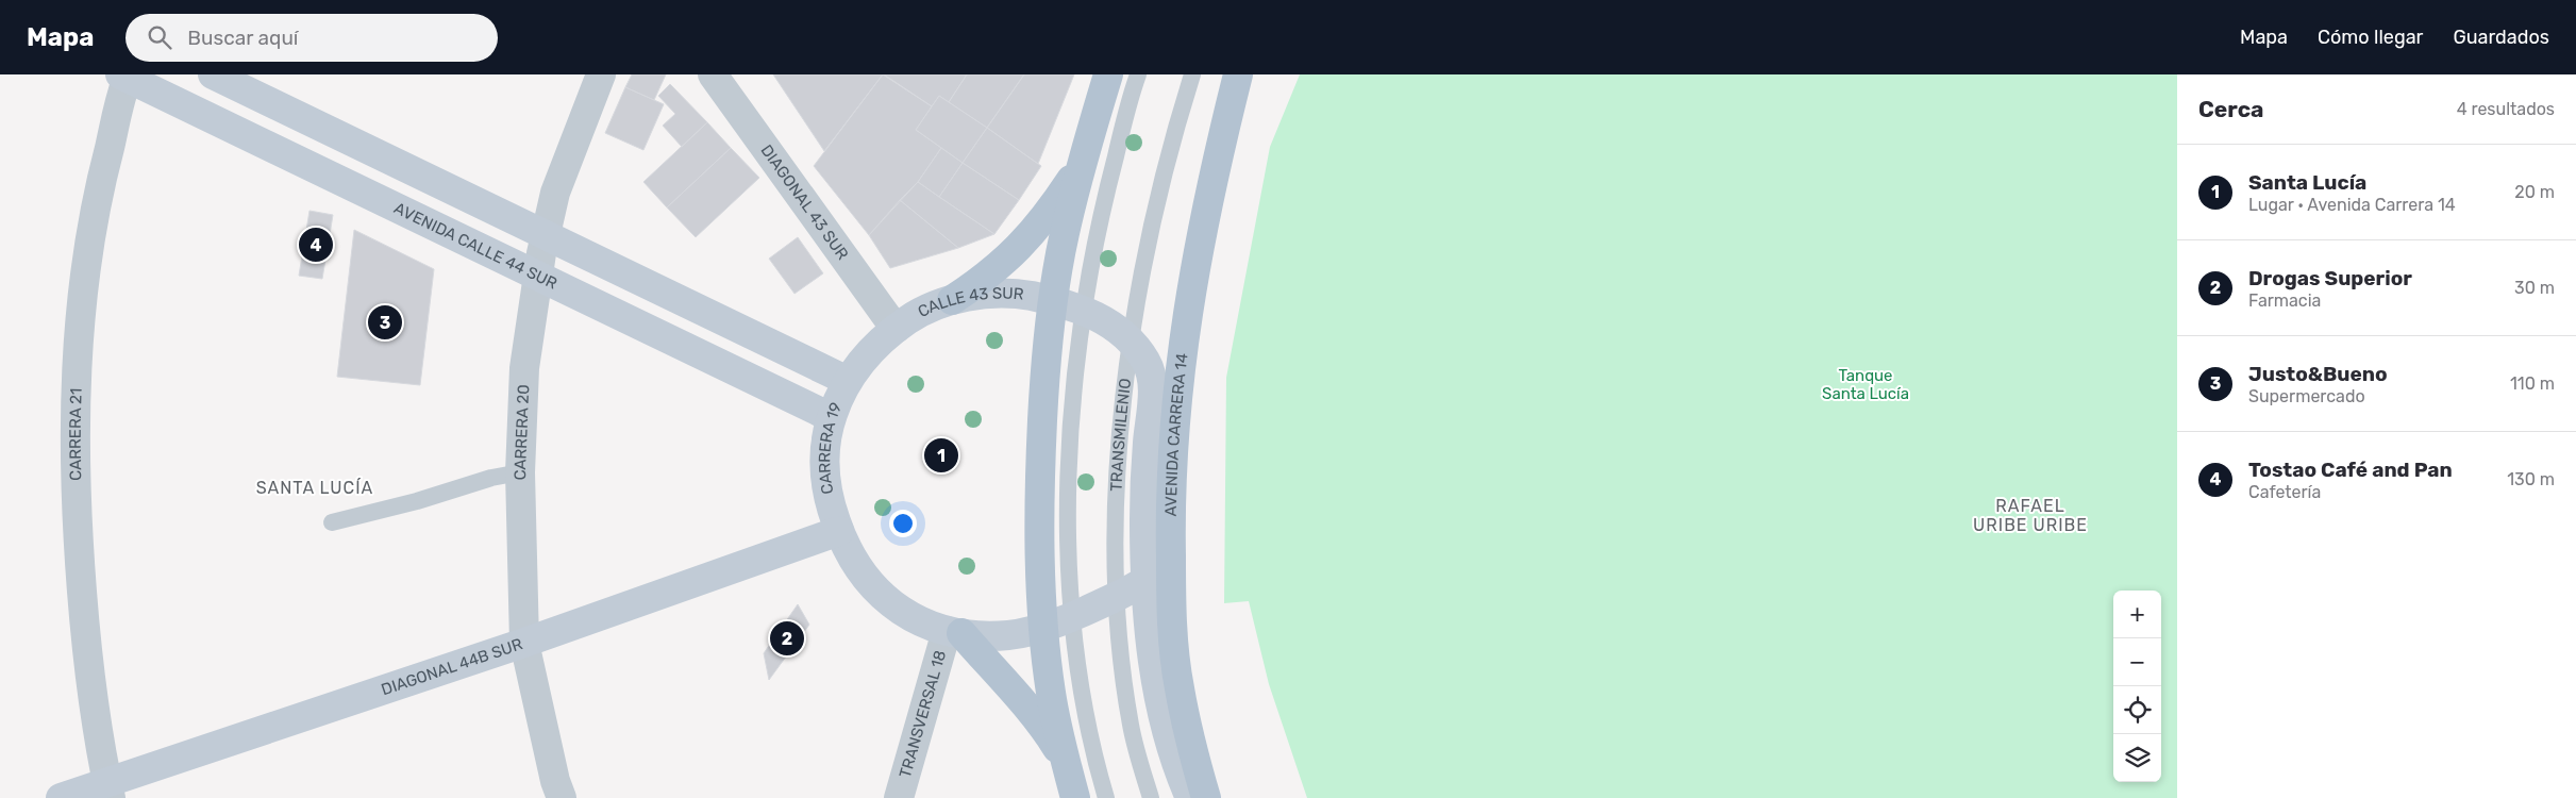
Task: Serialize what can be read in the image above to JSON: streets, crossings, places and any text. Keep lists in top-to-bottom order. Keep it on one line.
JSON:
{"streets":{"main road":["AVENIDA CALLE 44 SUR","CALLE 43 SUR","AVENIDA CARRERA 14","CARRERA 19","DIAGONAL 44B SUR"],"street":["DIAGONAL 43 SUR","CARRERA 20","CARRERA 21","TRANSVERSAL 18"],"lane":["TRANSMILENIO"]},"crossings":[["DIAGONAL 43 SUR","CALLE 43 SUR"],["DIAGONAL 43 SUR","CARRERA 19"],["AVENIDA CALLE 44 SUR","CARRERA 20"],["AVENIDA CALLE 44 SUR","CARRERA 21"],["AVENIDA CALLE 44 SUR","CARRERA 19"],["CALLE 43 SUR","AVENIDA CARRERA 14"],["CALLE 43 SUR","CARRERA 19"],["CARRERA 20","DIAGONAL 44B SUR"],["TRANSMILENIO","AVENIDA CARRERA 14"],["TRANSMILENIO","CARRERA 19"],["CARRERA 21","DIAGONAL 44B SUR"],["AVENIDA CARRERA 14","CARRERA 19"],["CARRERA 19","DIAGONAL 44B SUR"],["CARRERA 19","TRANSVERSAL 18"]],"districts":["SANTA LUCÍA","RAFAEL URIBE URIBE"],"parks":["Tanque Santa Lucía"],"page":{"header":"Mapa","search":"Buscar aquí","nav":["Mapa","Cómo llegar","Guardados"],"heading":["Cerca","4 resultados"],"list":[{"mark":"1","name":"Santa Lucía","note":"Lugar · Avenida Carrera 14","value":"20 m"},{"mark":"2","name":"Drogas Superior","note":"Farmacia","value":"30 m"},{"mark":"3","name":"Justo&Bueno","note":"Supermercado","value":"110 m"},{"mark":"4","name":"Tostao Café and Pan","note":"Cafetería","value":"130 m"}],"pins":["4","3","1","2"],"map_buttons":["+","−"]}}
